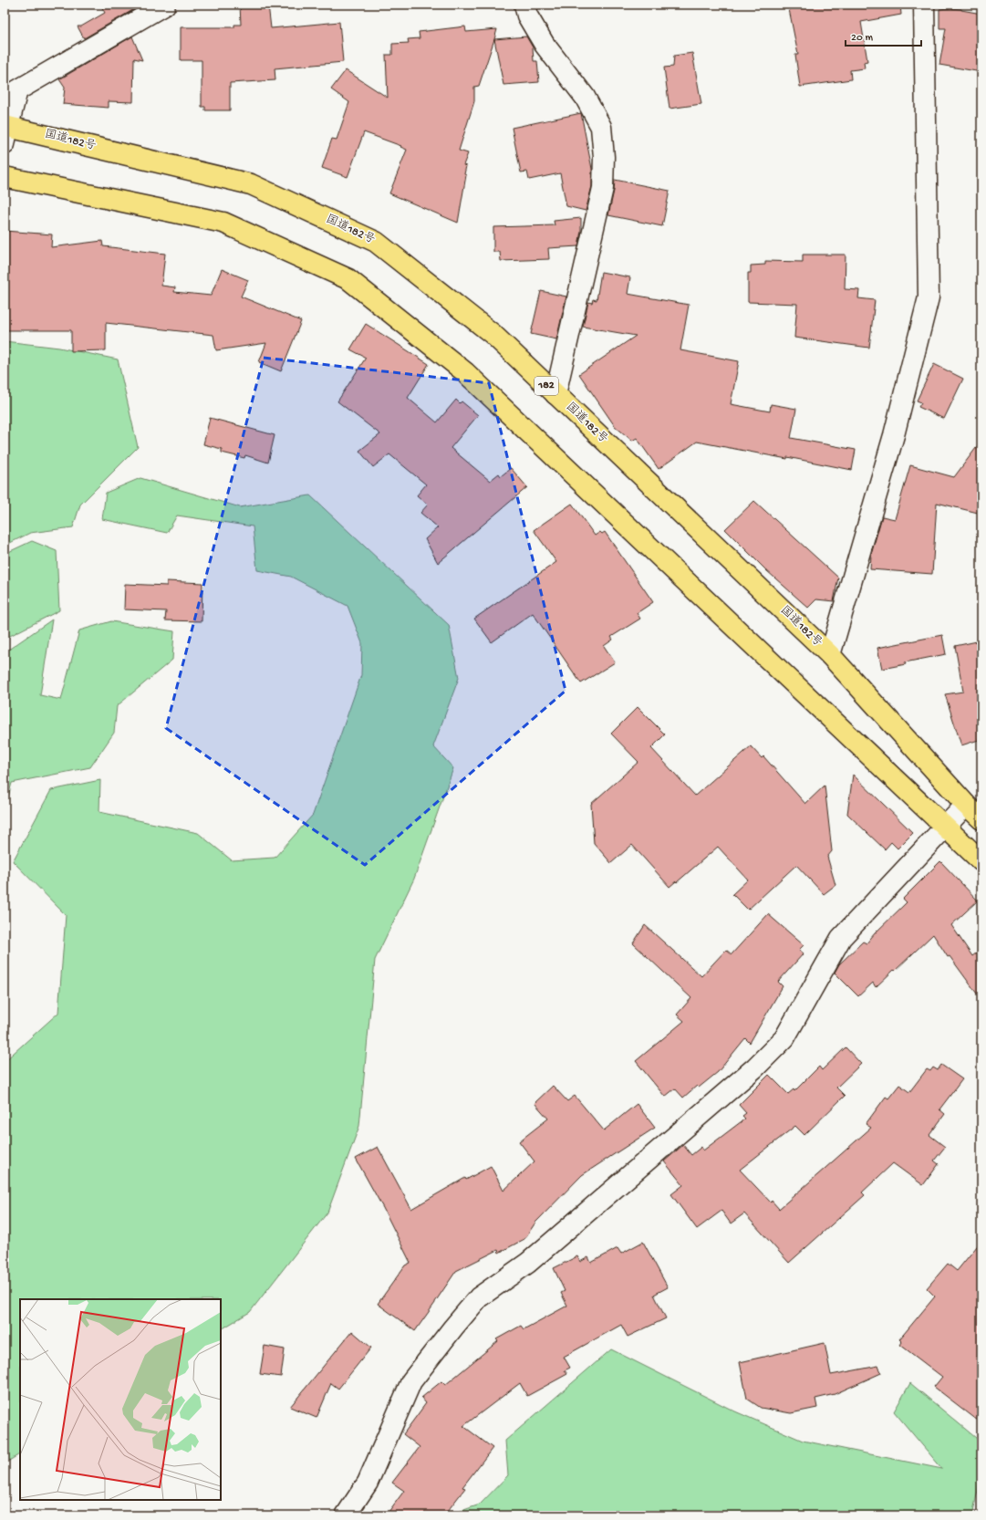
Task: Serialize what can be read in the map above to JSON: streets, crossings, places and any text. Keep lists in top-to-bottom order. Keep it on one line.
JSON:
{"streets":{"highway":["国道182号","182"]},"scale_bar":"20 m"}
